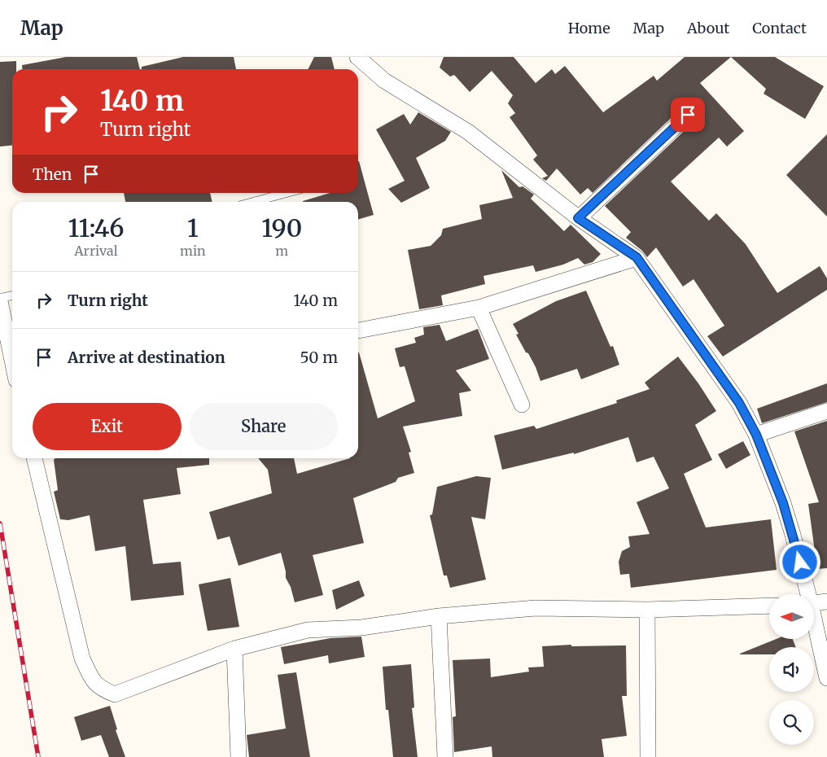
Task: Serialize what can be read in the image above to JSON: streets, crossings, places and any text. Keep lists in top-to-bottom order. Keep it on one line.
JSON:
{"north":"left","page":{"header":"Map","nav":["Home","Map","About","Contact"],"turn":["140 m","Turn right"],"then":"Then","eta":["11:46","Arrival","1","min","190","m"],"list":[{"name":"Turn right","value":"140 m"},{"name":"Arrive at destination","value":"50 m"}],"buttons":["Exit","Share"]}}
